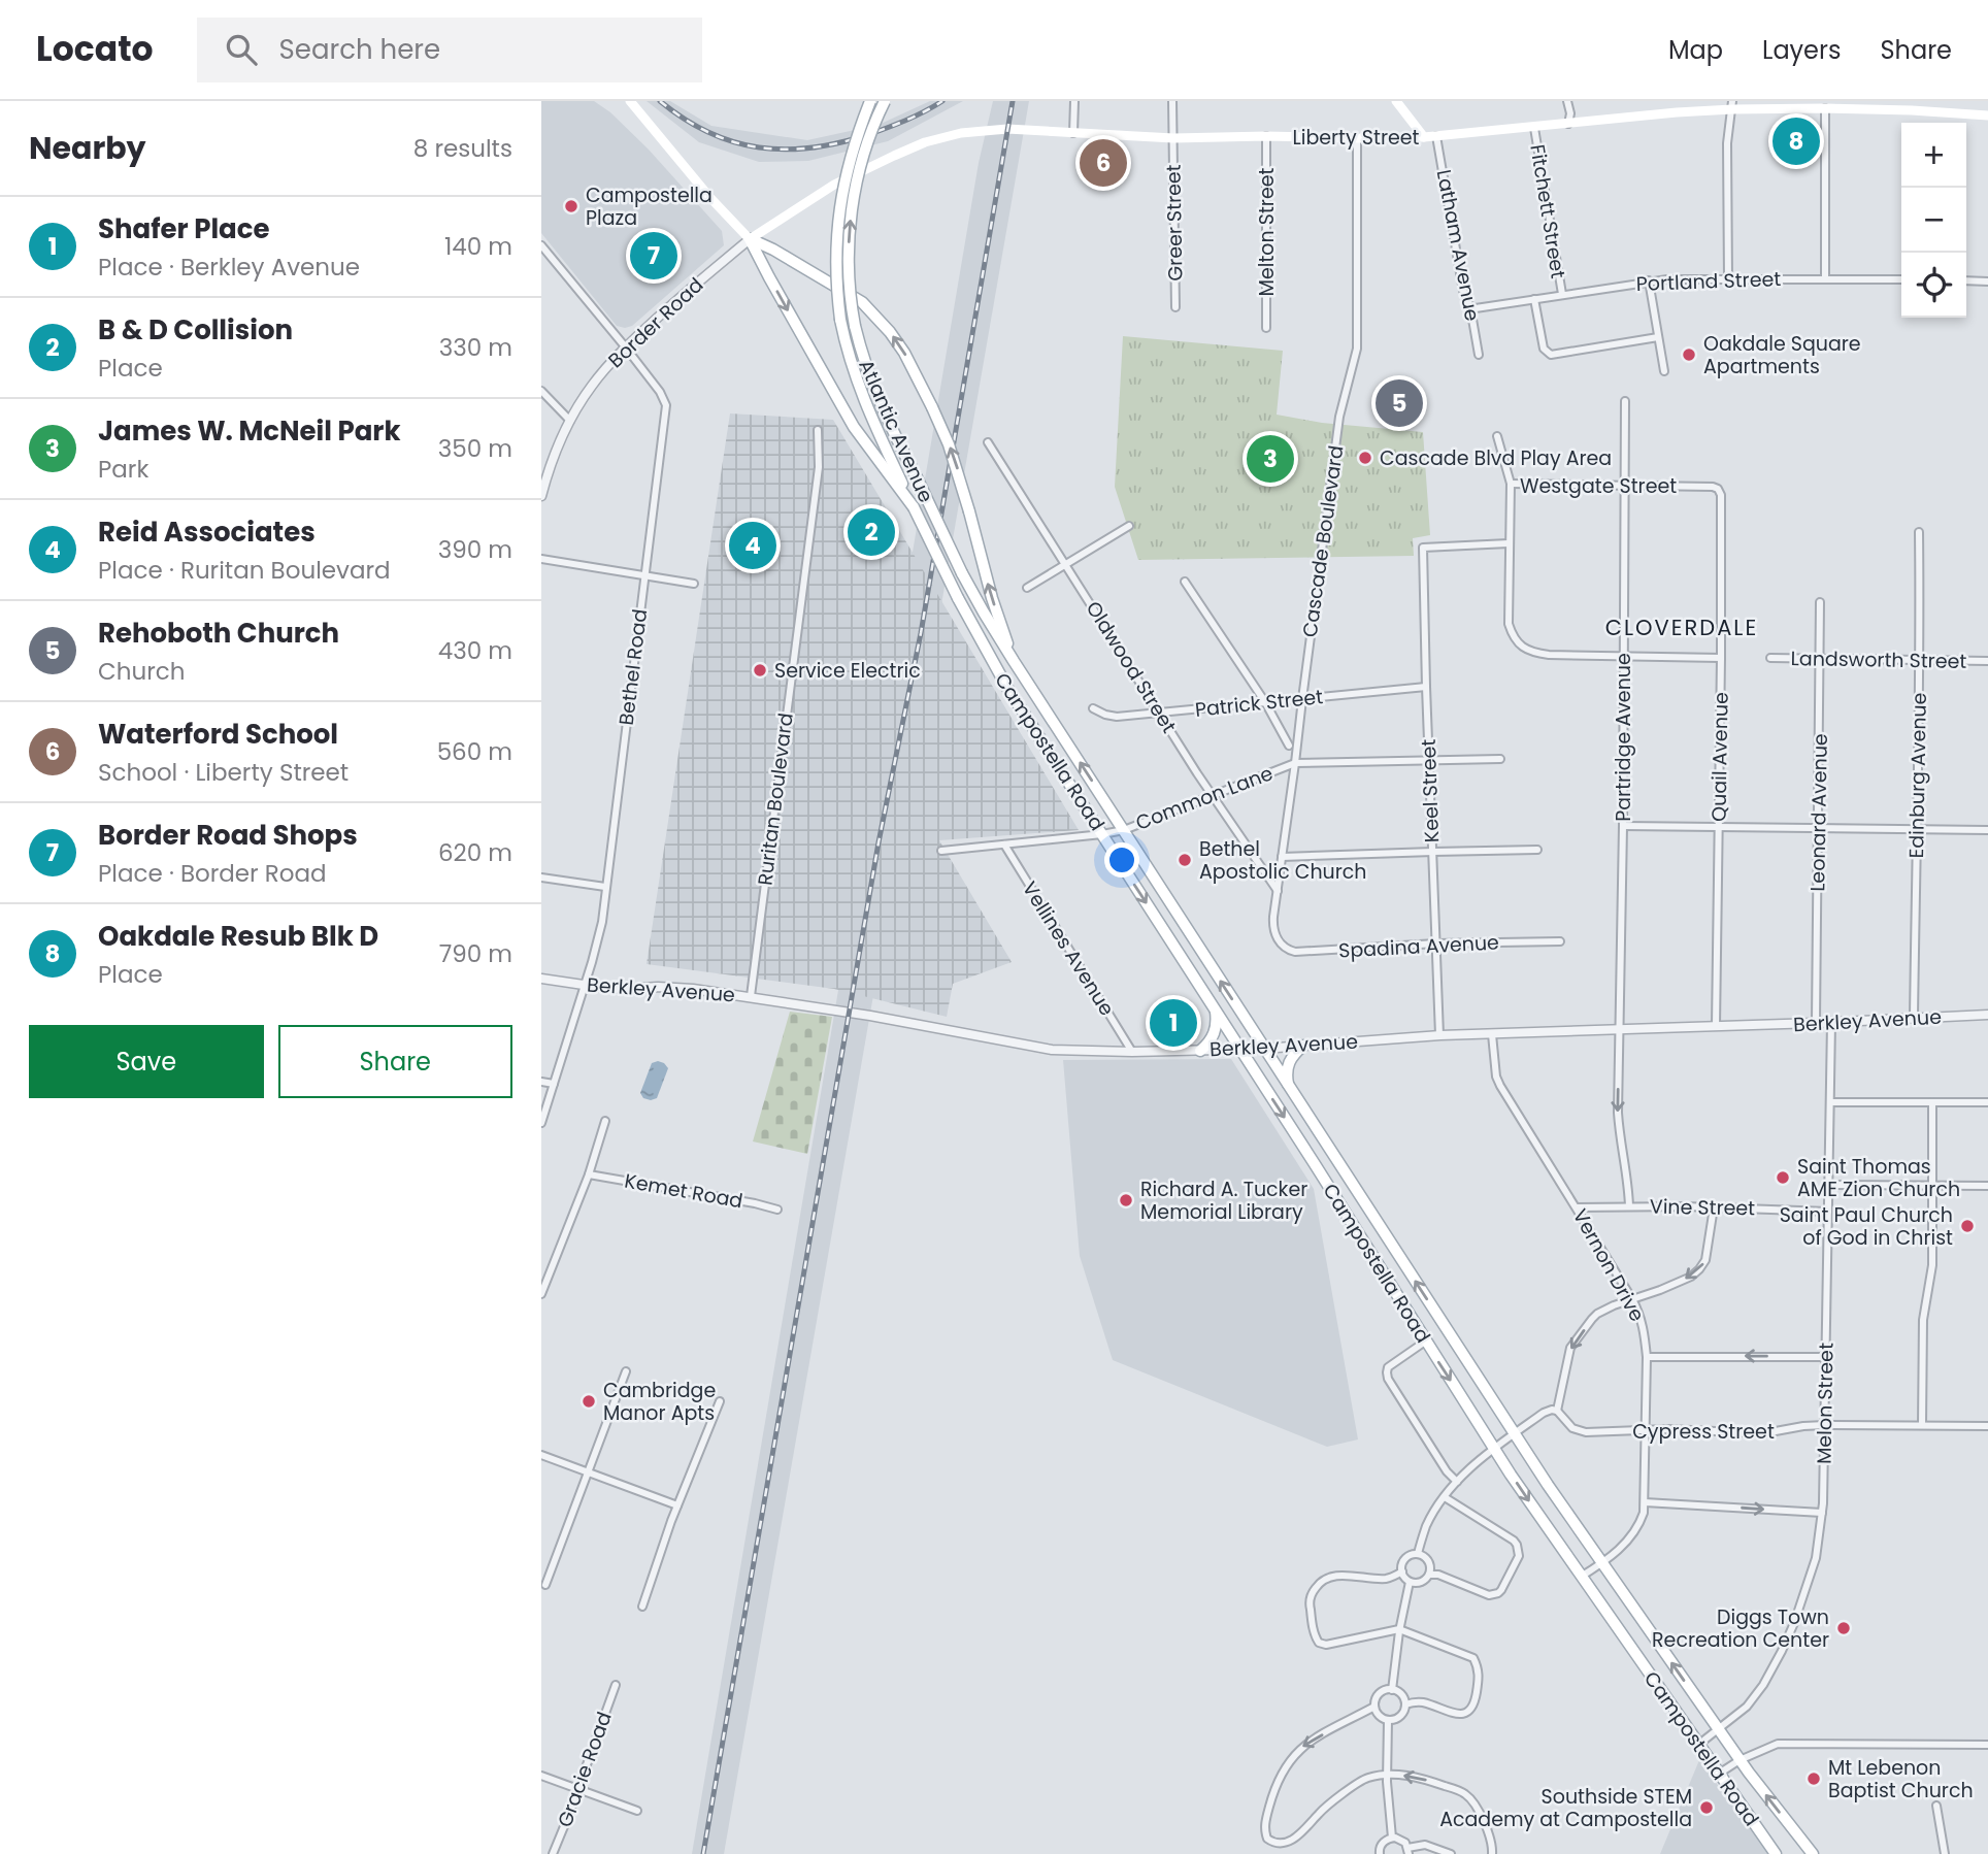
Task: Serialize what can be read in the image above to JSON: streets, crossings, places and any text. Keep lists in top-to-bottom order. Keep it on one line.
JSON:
{"streets":{"main road":["Liberty Street","Atlantic Avenue","Campostella Road"],"street":["Fitchett Street","Greer Street","Melton Street","Latham Avenue","Portland Street","Border Road","Westgate Street","Cascade Boulevard","Landsworth Street","Bethel Road","Oldwood Street","Patrick Street","Partridge Avenue","Quail Avenue","Edinburg Avenue","Keel Street","Common Lane","Ruritan Boulevard","Leonard Avenue","Spadina Avenue","Vellines Avenue","Berkley Avenue","Kemet Road","Vine Street","Vernon Drive","Melon Street","Cypress Street","Gracie Road"]},"crossings":[["Liberty Street","Fitchett Street"],["Liberty Street","Greer Street"],["Liberty Street","Melton Street"],["Liberty Street","Latham Avenue"],["Liberty Street","Border Road"],["Liberty Street","Cascade Boulevard"],["Fitchett Street","Portland Street"],["Latham Avenue","Portland Street"],["Border Road","Bethel Road"],["Atlantic Avenue","Campostella Road"],["Westgate Street","Partridge Avenue"],["Westgate Street","Quail Avenue"],["Westgate Street","Keel Street"],["Cascade Boulevard","Oldwood Street"],["Cascade Boulevard","Patrick Street"],["Cascade Boulevard","Common Lane"],["Cascade Boulevard","Spadina Avenue"],["Landsworth Street","Edinburg Avenue"],["Landsworth Street","Leonard Avenue"],["Bethel Road","Berkley Avenue"],["Oldwood Street","Patrick Street"],["Oldwood Street","Common Lane"],["Patrick Street","Keel Street"],["Partridge Avenue","Berkley Avenue"],["Partridge Avenue","Vine Street"],["Campostella Road","Common Lane"],["Campostella Road","Berkley Avenue"],["Campostella Road","Vernon Drive"],["Campostella Road","Melon Street"],["Quail Avenue","Berkley Avenue"],["Edinburg Avenue","Berkley Avenue"],["Keel Street","Common Lane"],["Keel Street","Spadina Avenue"],["Keel Street","Berkley Avenue"],["Common Lane","Vellines Avenue"],["Ruritan Boulevard","Berkley Avenue"],["Leonard Avenue","Berkley Avenue"],["Vellines Avenue","Berkley Avenue"],["Berkley Avenue","Vernon Drive"],["Berkley Avenue","Melon Street"],["Vine Street","Vernon Drive"],["Vine Street","Melon Street"],["Vernon Drive","Cypress Street"],["Melon Street","Cypress Street"]],"districts":["CLOVERDALE"],"places":["Campostella Plaza","Oakdale Square Apartments","Cascade Blvd Play Area","Service Electric","Bethel Apostolic Church","Saint Thomas AME Zion Church","Richard A. Tucker Memorial Library","Saint Paul Church of God in Christ","Cambridge Manor Apts","Diggs Town Recreation Center","Mt Lebenon Baptist Church","Southside STEM Academy at Campostella"],"page":{"header":"Locato","search":"Search here","nav":["Map","Layers","Share"],"heading":["Nearby","8 results"],"pins":["8","6","7","5","3","2","4","1"],"map_buttons":["+","−"],"list":[{"mark":"1","name":"Shafer Place","note":"Place · Berkley Avenue","value":"140 m"},{"mark":"2","name":"B & D Collision","note":"Place","value":"330 m"},{"mark":"3","name":"James W. McNeil Park","note":"Park","value":"350 m"},{"mark":"4","name":"Reid Associates","note":"Place · Ruritan Boulevard","value":"390 m"},{"mark":"5","name":"Rehoboth Church","note":"Church","value":"430 m"},{"mark":"6","name":"Waterford School","note":"School · Liberty Street","value":"560 m"},{"mark":"7","name":"Border Road Shops","note":"Place · Border Road","value":"620 m"},{"mark":"8","name":"Oakdale Resub Blk D","note":"Place","value":"790 m"}],"buttons":["Save","Share"]}}
